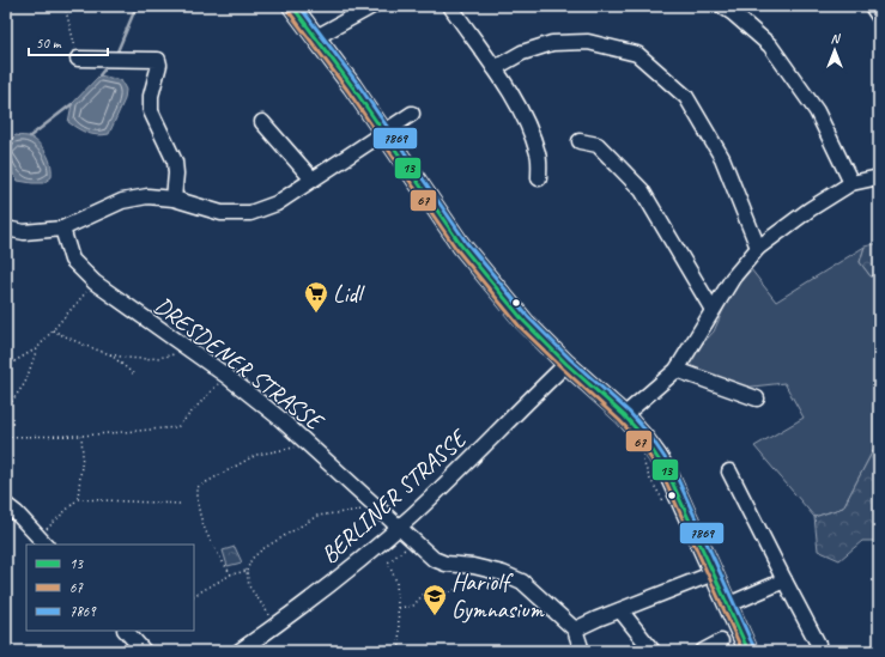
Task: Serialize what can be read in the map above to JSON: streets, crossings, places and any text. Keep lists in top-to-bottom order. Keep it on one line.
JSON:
{"streets":{"street":["DRESDENER STRASSE","BERLINER STRASSE"]},"crossings":[["DRESDENER STRASSE","BERLINER STRASSE"]],"places":{"supermarket":["Lidl"],"school or university":["Hariolf Gymnasium"]},"lines":["transit line 13","transit line 7869","transit line 67"],"legend":["13","67","7869"],"scale_bar":"50 m","north":"top"}
